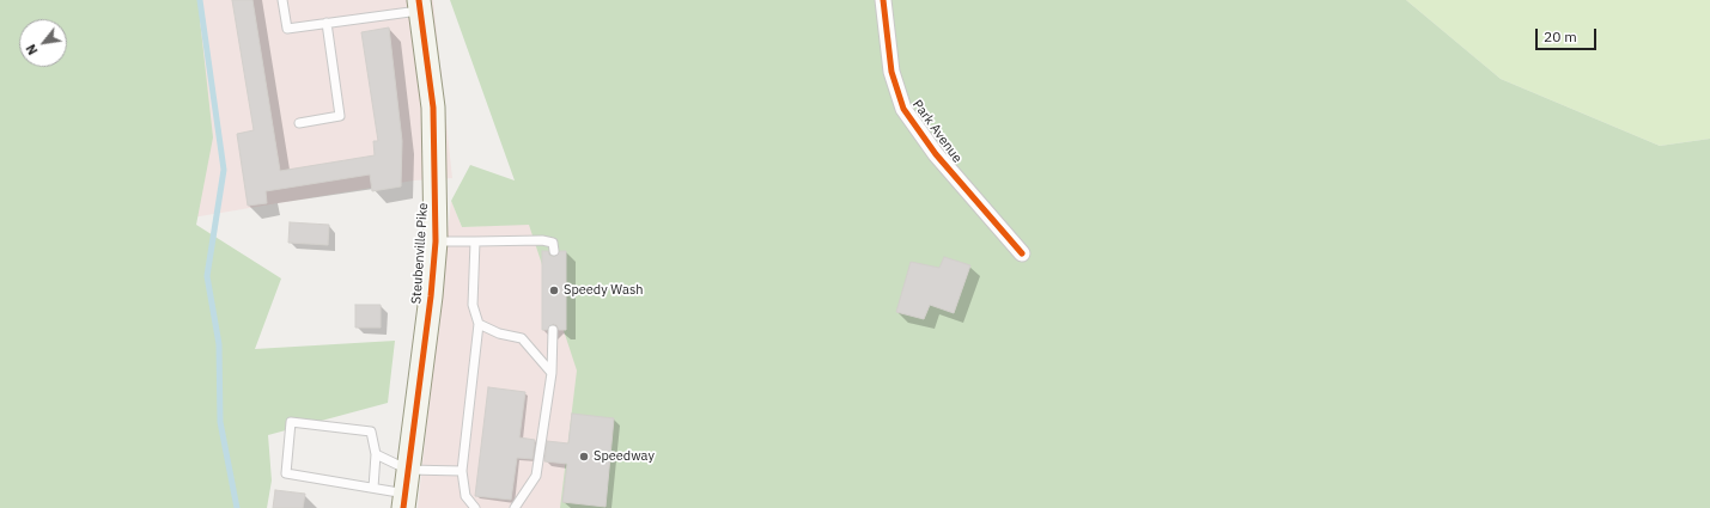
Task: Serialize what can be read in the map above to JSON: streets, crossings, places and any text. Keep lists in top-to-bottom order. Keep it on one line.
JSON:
{"streets":{"main road":["Steubenville Pike"],"street":["Park Avenue"]},"places":["Speedy Wash","Speedway"],"scale_bar":"20 m","north":"bottom left"}
